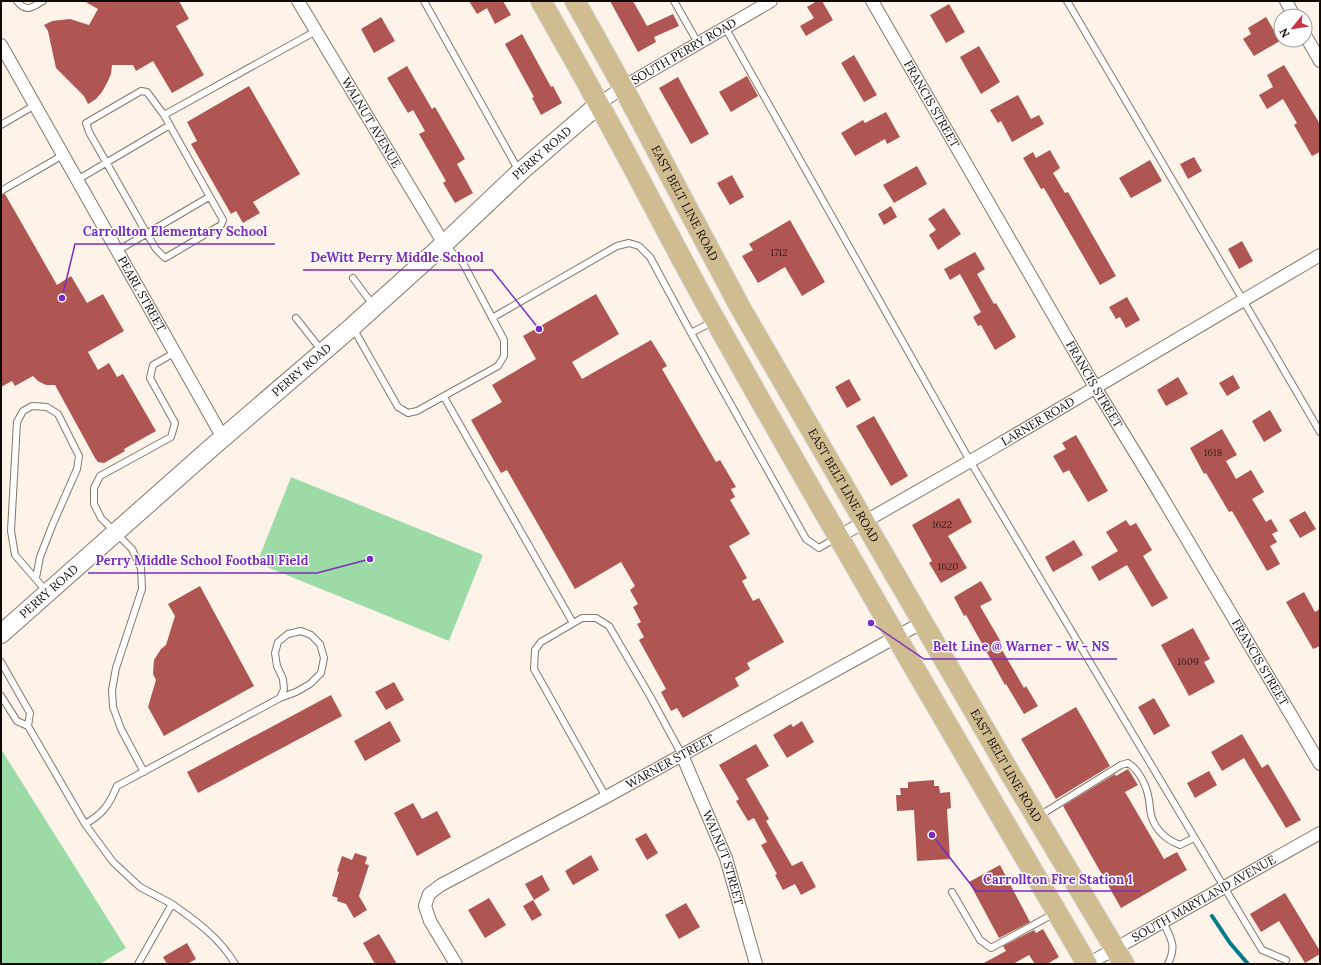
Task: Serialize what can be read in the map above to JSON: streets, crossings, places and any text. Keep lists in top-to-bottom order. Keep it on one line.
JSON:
{"streets":{"main road":["EAST BELT LINE ROAD"],"street":["SOUTH PERRY ROAD","FRANCIS STREET","WALNUT AVENUE","PERRY ROAD","PEARL STREET","LARNER ROAD","WARNER STREET","WALNUT STREET","SOUTH MARYLAND AVENUE"]},"crossings":[["SOUTH PERRY ROAD","PERRY ROAD"],["SOUTH PERRY ROAD","EAST BELT LINE ROAD"],["FRANCIS STREET","LARNER ROAD"],["WALNUT AVENUE","PERRY ROAD"],["PERRY ROAD","PEARL STREET"],["EAST BELT LINE ROAD","LARNER ROAD"],["EAST BELT LINE ROAD","WARNER STREET"],["EAST BELT LINE ROAD","SOUTH MARYLAND AVENUE"],["WARNER STREET","WALNUT STREET"]],"places":["Carrollton Elementary School","DeWitt Perry Middle School","Perry Middle School Football Field","Belt Line @ Warner - W - NS","Carrollton Fire Station 1"],"house_numbers":["1712","1618","1622","1620","1609"],"north":"bottom left"}
